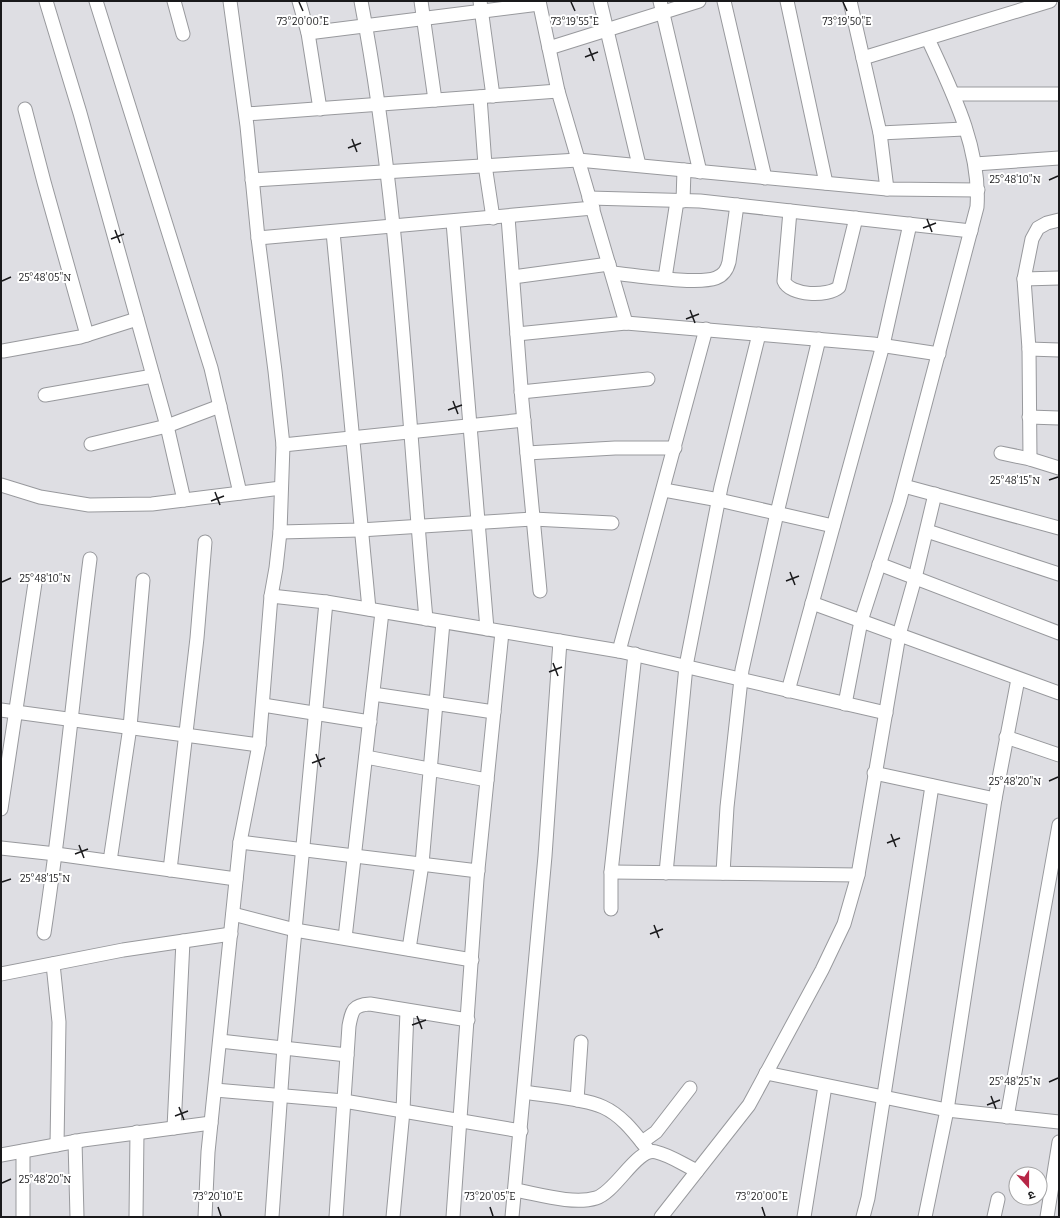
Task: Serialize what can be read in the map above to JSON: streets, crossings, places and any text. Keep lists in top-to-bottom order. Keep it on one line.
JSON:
{"north":"bottom","coordinates":["73°19'50\"E","73°20'00\"E","73°19'55\"E","25°48'10\"N","25°48'05\"N","25°48'15\"N","25°48'20\"N","25°48'25\"N","73°20'10\"E","73°20'05\"E"]}
